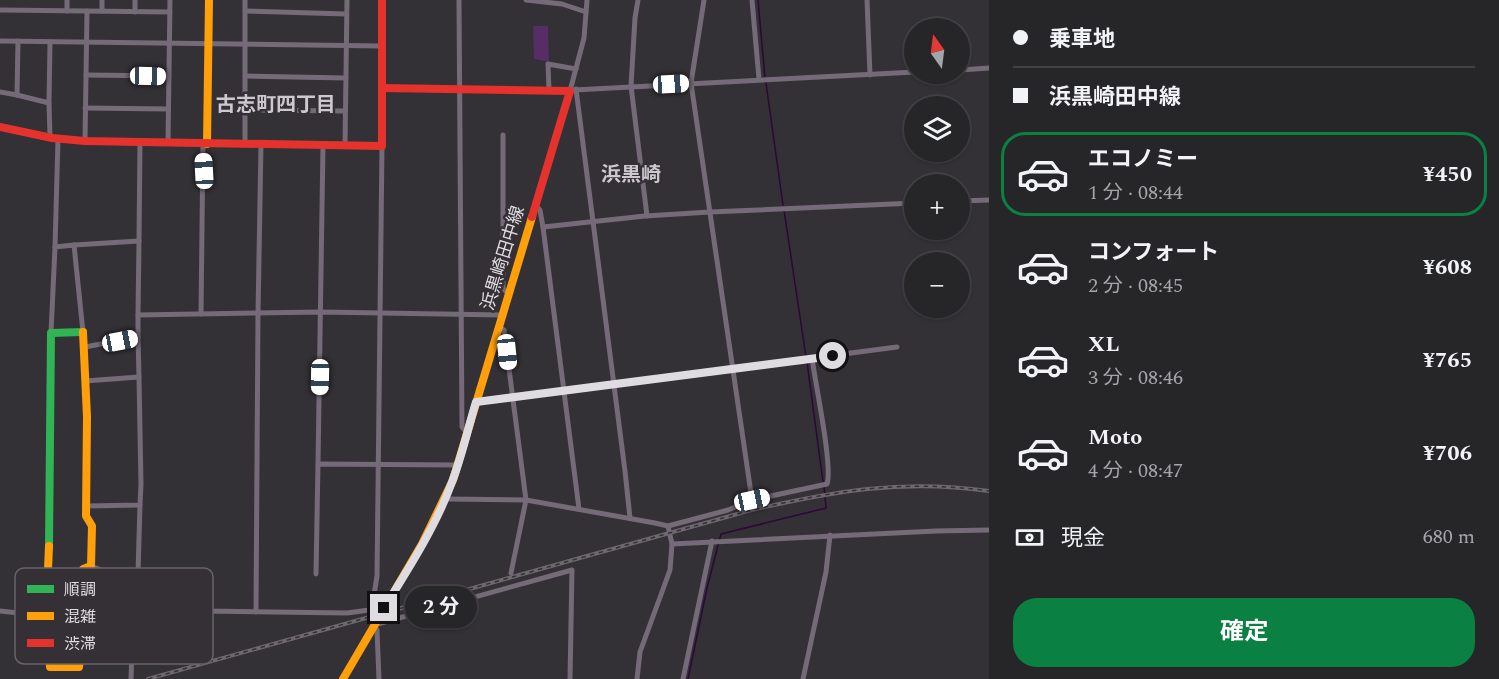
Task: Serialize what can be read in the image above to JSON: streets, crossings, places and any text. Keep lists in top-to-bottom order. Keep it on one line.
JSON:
{"streets":{"street":["浜黒崎田中線"]},"districts":["古志町四丁目","浜黒崎"],"legend":["順調","混雑","渋滞"],"north":"top","page":{"banner":["乗車地","浜黒崎田中線"],"map_buttons":["+","−"],"list":[{"name":"エコノミー","note":"1 分 · 08:44","value":"¥450"},{"name":"コンフォート","note":"2 分 · 08:45","value":"¥608"},{"name":"XL","note":"3 分 · 08:46","value":"¥765"},{"name":"Moto","note":"4 分 · 08:47","value":"¥706"}],"pay":["現金","680 m"],"bubble":"2 分","buttons":"確定"}}
